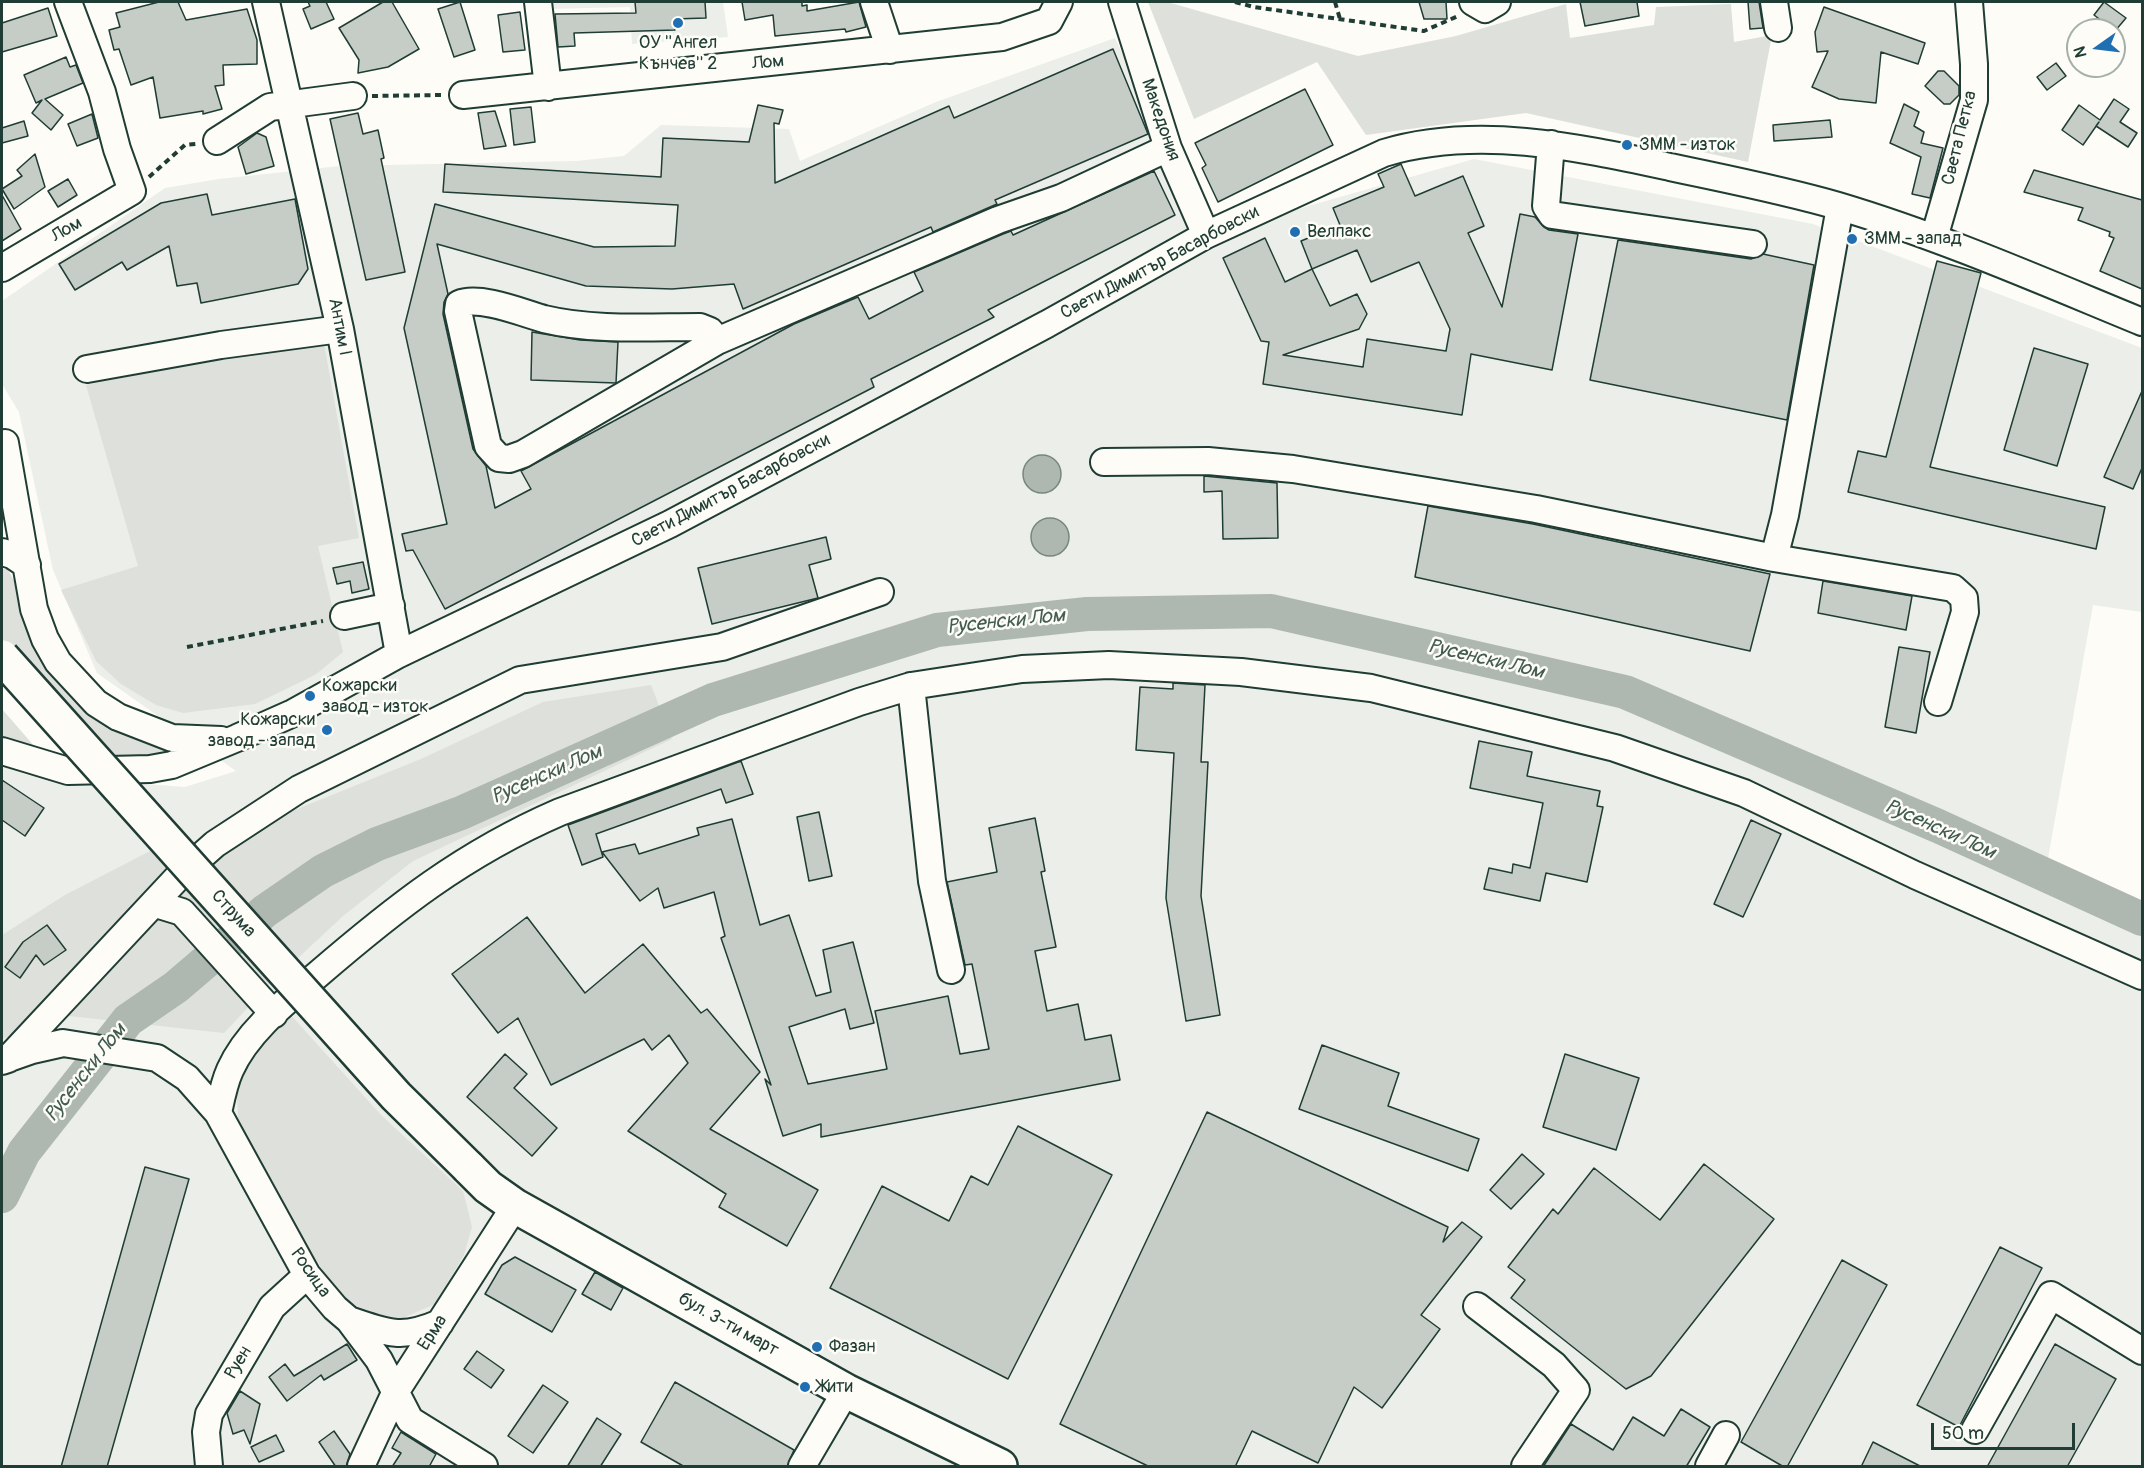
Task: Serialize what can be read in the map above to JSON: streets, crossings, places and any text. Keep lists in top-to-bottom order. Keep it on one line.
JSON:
{"streets":{"main road":["Струма","бул. 3-ти март"],"street":["Лом","Македония","Света Петка","Свети Димитър Басарбовски","Антим I","Росица","Ерма","Руен"]},"crossings":[["Македония","Свети Димитър Басарбовски"],["Света Петка","Свети Димитър Басарбовски"],["Свети Димитър Басарбовски","Антим I"],["Струма","бул. 3-ти март"],["Росица","Ерма"],["Росица","Руен"],["бул. 3-ти март","Ерма"]],"water":["Русенски Лом"],"places":["ОУ ''Ангел Кънчев'' 2","ЗММ - изток","Велпакс","ЗММ - запад","Кожарски завод - изток","Кожарски завод - запад","Фазан","Жити"],"scale_bar":"50 m","north":"left"}
